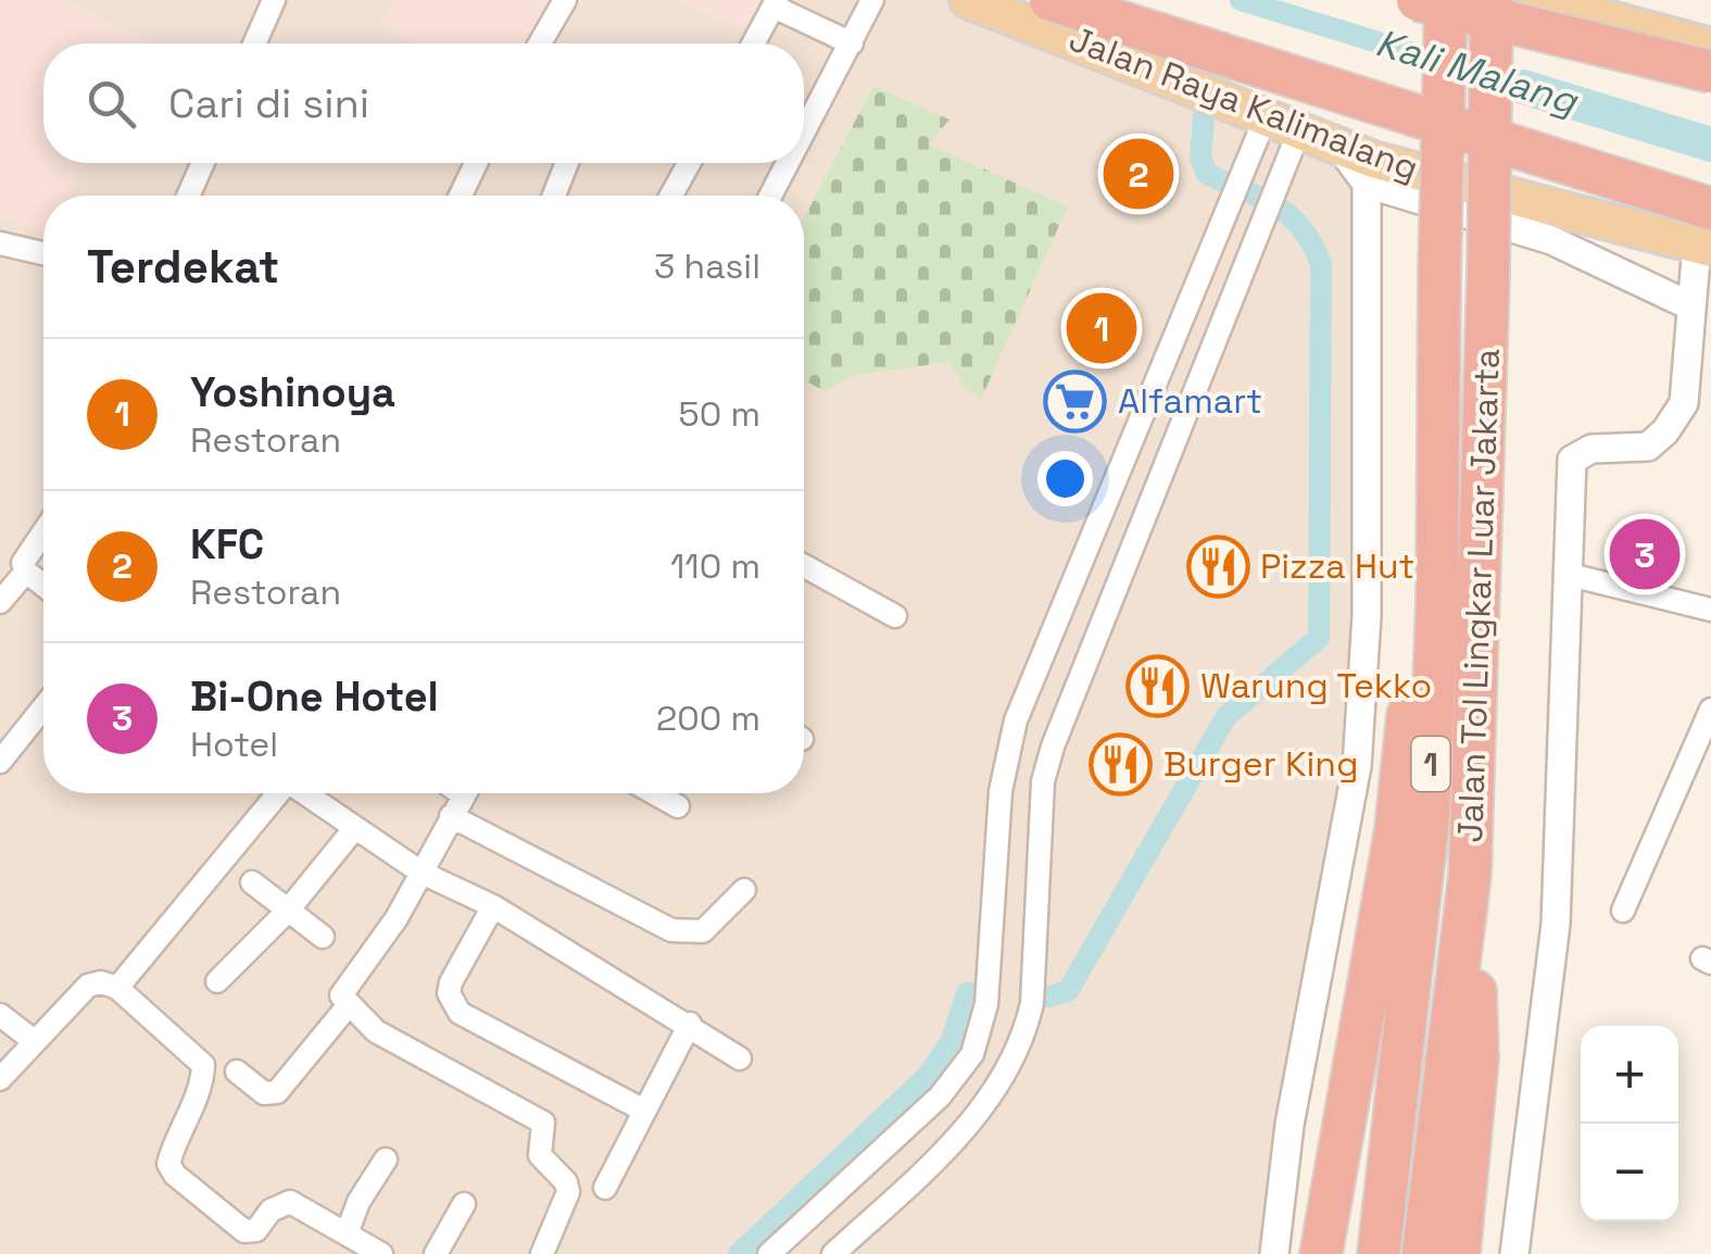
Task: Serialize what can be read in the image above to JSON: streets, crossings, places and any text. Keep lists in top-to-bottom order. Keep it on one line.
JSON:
{"streets":{"highway":["Jalan Tol Lingkar Luar Jakarta","1"],"main road":["Jalan Raya Kalimalang"]},"water":["Kali Malang"],"places":{"supermarket":["Alfamart"],"restaurant":["Pizza Hut","Warung Tekko","Burger King"]},"page":{"search":"Cari di sini","pins":["2","1","3"],"heading":["Terdekat","3 hasil"],"list":[{"mark":"1","name":"Yoshinoya","note":"Restoran","value":"50 m"},{"mark":"2","name":"KFC","note":"Restoran","value":"110 m"},{"mark":"3","name":"Bi-One Hotel","note":"Hotel","value":"200 m"}],"map_buttons":["+","−"]}}
